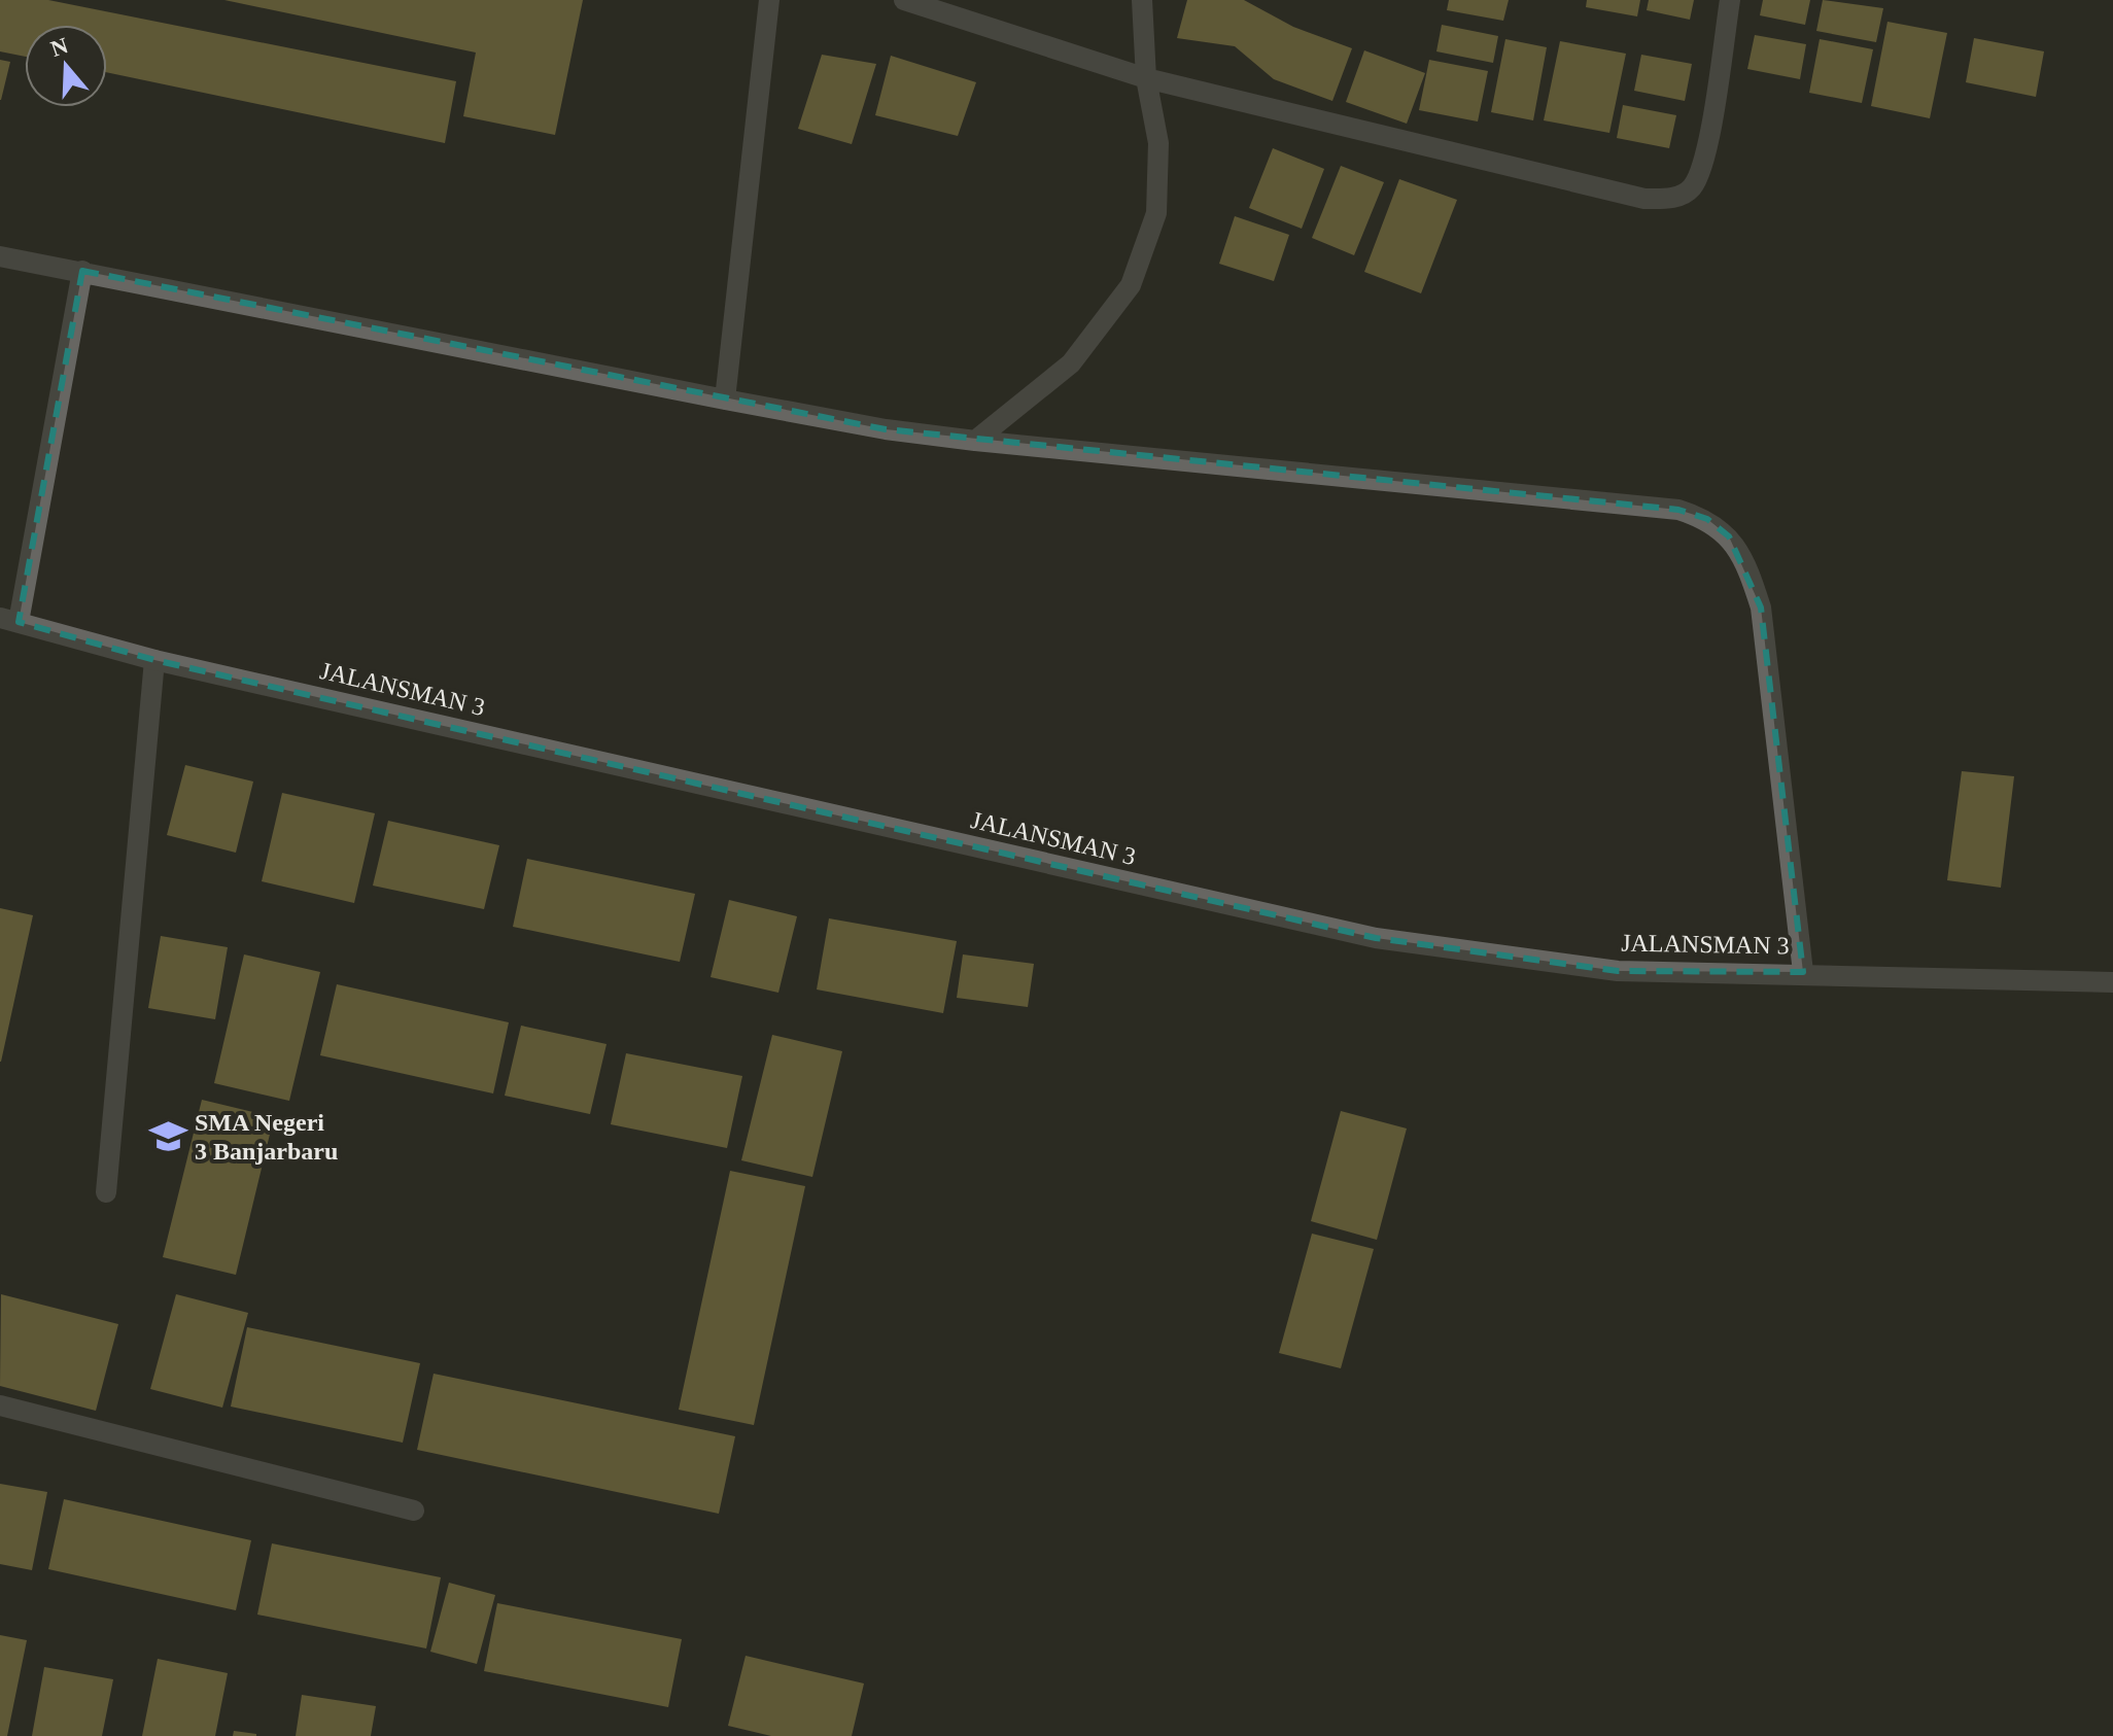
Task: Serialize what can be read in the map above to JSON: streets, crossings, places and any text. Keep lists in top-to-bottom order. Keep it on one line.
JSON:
{"streets":{"street":["JALANSMAN 3"]},"places":{"school or university":["SMA Negeri 3 Banjarbaru"]},"north":"top"}
